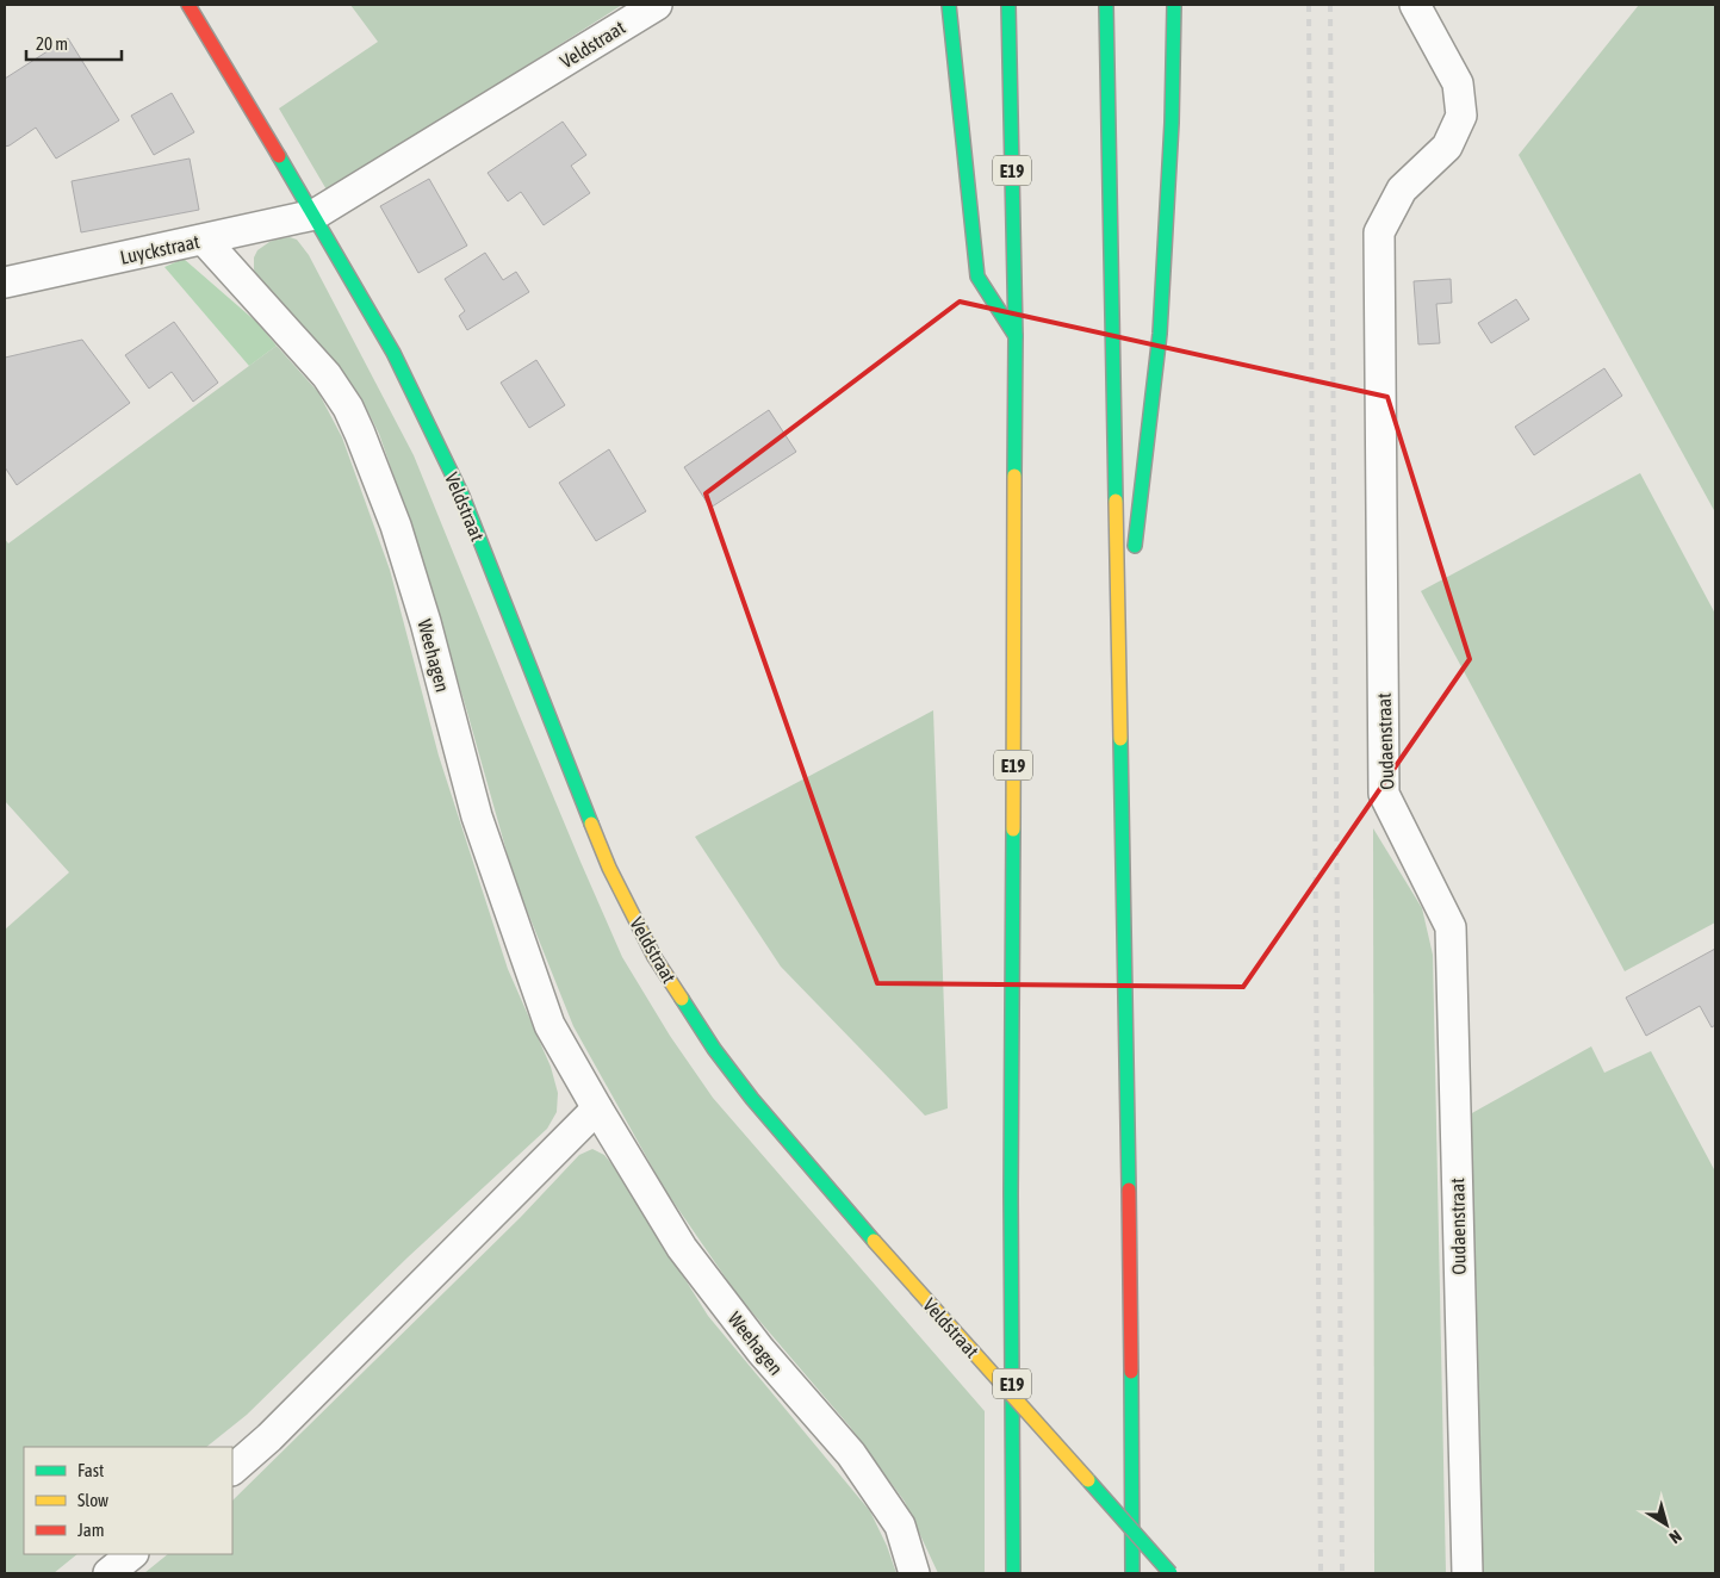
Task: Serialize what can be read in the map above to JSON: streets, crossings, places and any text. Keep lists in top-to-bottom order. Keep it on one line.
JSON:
{"streets":{"main road":["Veldstraat","E19"],"street":["Luyckstraat","Weehagen","Oudaenstraat"]},"crossings":[["Veldstraat","Luyckstraat"],["Luyckstraat","Weehagen"]],"legend":["Fast","Slow","Jam"],"scale_bar":"20 m","north":"bottom right"}
